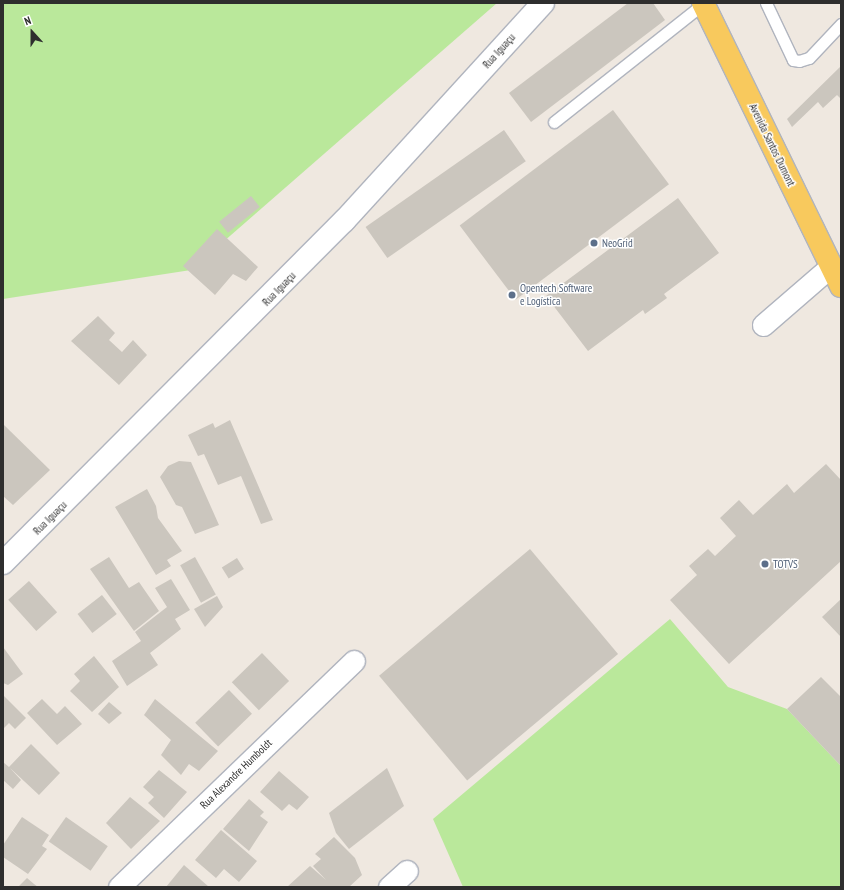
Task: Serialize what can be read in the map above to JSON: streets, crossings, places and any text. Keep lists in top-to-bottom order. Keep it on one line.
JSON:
{"streets":{"main road":["Avenida Santos Dumont"],"street":["Rua Iguaçu","Rua Alexandre Humboldt"]},"places":["NeoGrid","Opentech Software e Logística","TOTVS"],"north":"top"}
